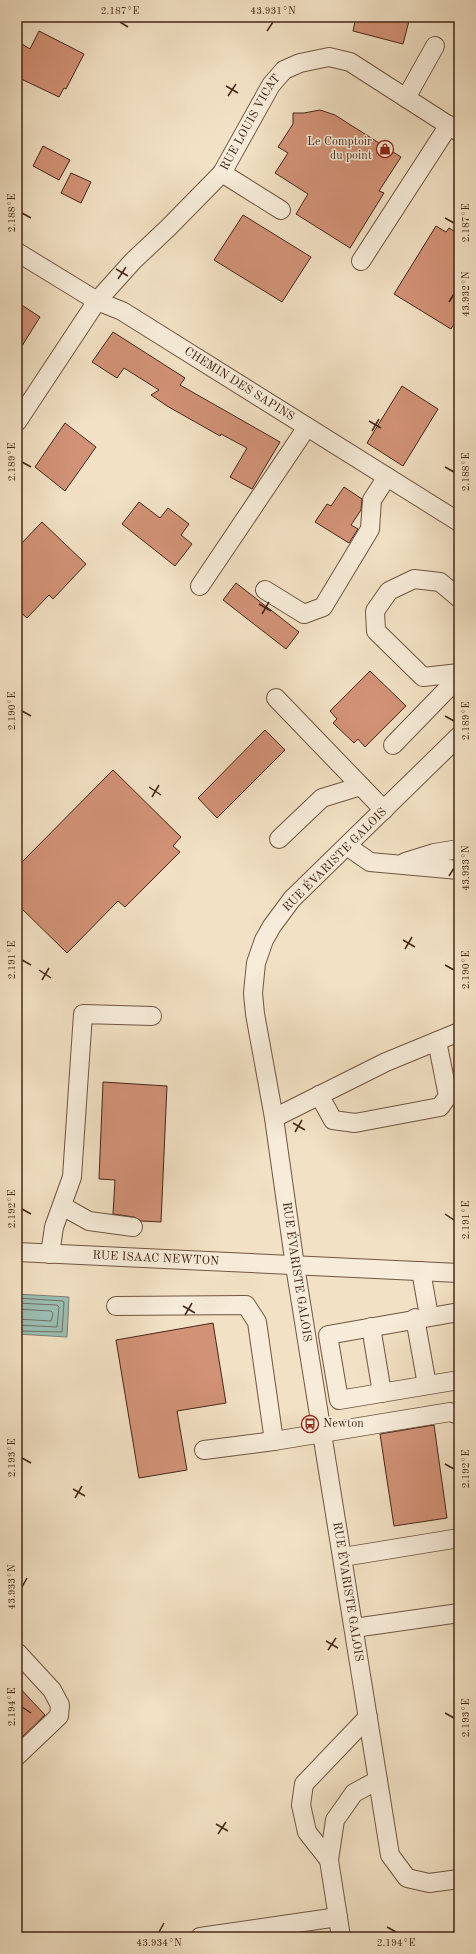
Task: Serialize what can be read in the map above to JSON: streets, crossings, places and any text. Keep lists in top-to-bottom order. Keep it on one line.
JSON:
{"streets":{"street":["RUE LOUIS VICAT","CHEMIN DES SAPINS","RUE ÉVARISTE GALOIS","RUE ISAAC NEWTON"]},"crossings":[["RUE LOUIS VICAT","CHEMIN DES SAPINS"],["RUE ÉVARISTE GALOIS","RUE ISAAC NEWTON"]],"places":{"shop":["Le Comptoir du point"],"bus stop":["Newton"]},"coordinates":["2.187°E","43.931°N","2.188°E","43.932°N","2.189°E","2.190°E","43.933°N","2.191°E","2.192°E","2.193°E","2.194°E","43.934°N"]}
